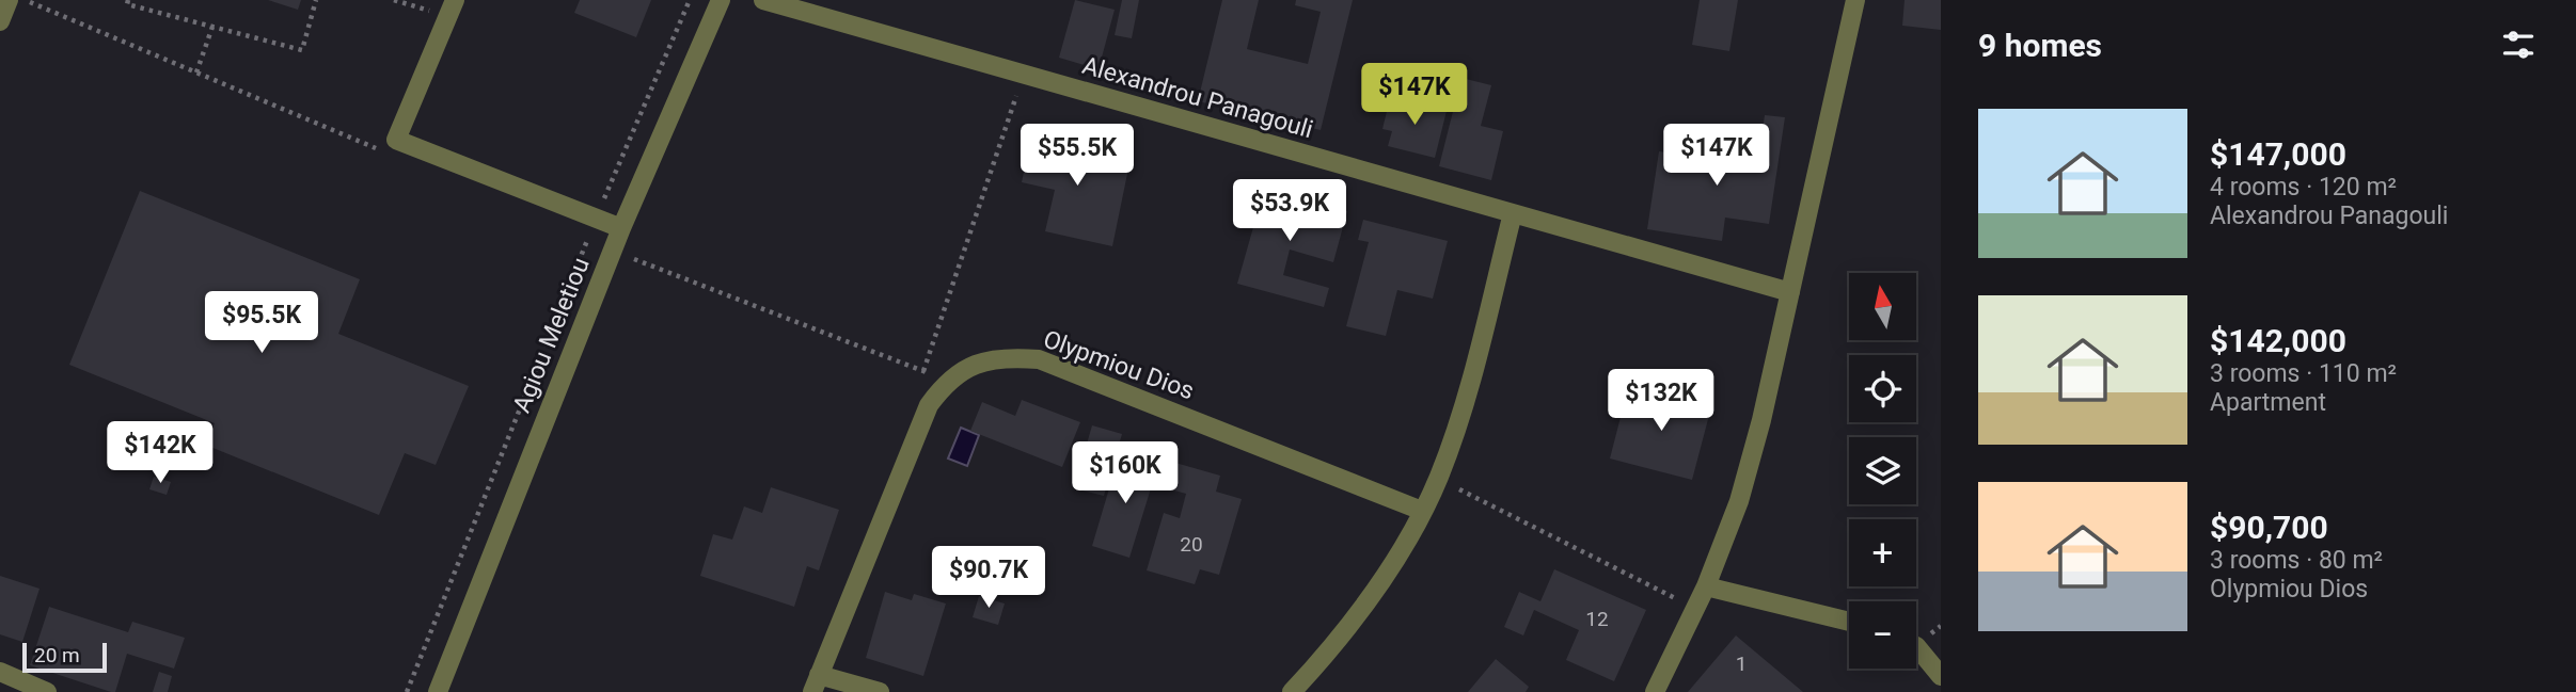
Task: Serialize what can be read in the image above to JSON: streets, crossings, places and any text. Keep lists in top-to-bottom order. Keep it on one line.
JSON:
{"streets":{"street":["Alexandrou Panagouli","Agiou Meletiou","Olypmiou Dios"]},"house_numbers":["20","12","1"],"scale_bar":"20 m","north":"top","page":{"heading":"9 homes","price":["$147K","$55.5K","$147K","$53.9K","$95.5K","$132K","$142K","$160K","$90.7K"],"list":[{"name":"$147,000","note":"4 rooms · 120 m² · Alexandrou Panagouli"},{"name":"$142,000","note":"3 rooms · 110 m² · Apartment"},{"name":"$90,700","note":"3 rooms · 80 m² · Olypmiou Dios"}],"map_buttons":["+","−"],"scale":"20 m"}}
